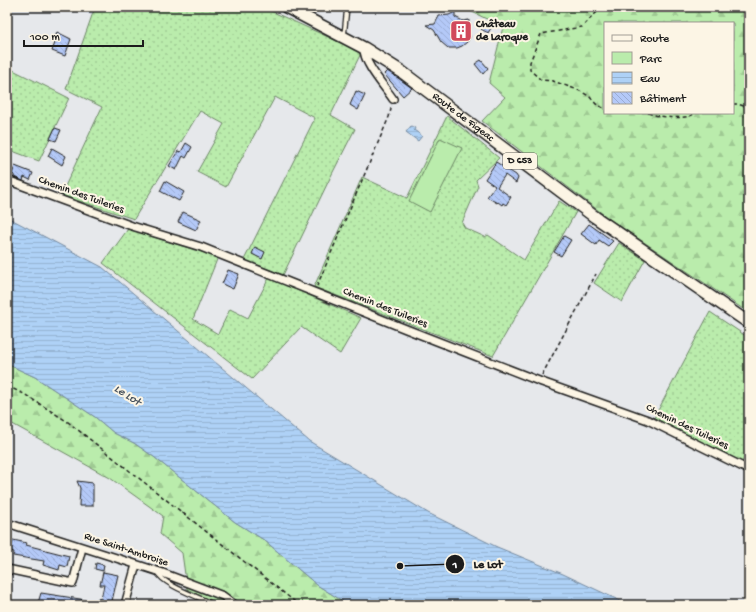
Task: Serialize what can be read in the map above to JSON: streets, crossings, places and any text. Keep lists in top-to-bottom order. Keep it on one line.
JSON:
{"streets":{"main road":["Route de Figeac","D 653"],"street":["Chemin des Tuileries","Rue Saint-Ambroise"]},"water":["Le Lot"],"places":{"building":["Château de Laroque"],"other":["Le Lot"]},"legend":["Route","Parc","Eau","Bâtiment"],"scale_bar":"100 m"}
